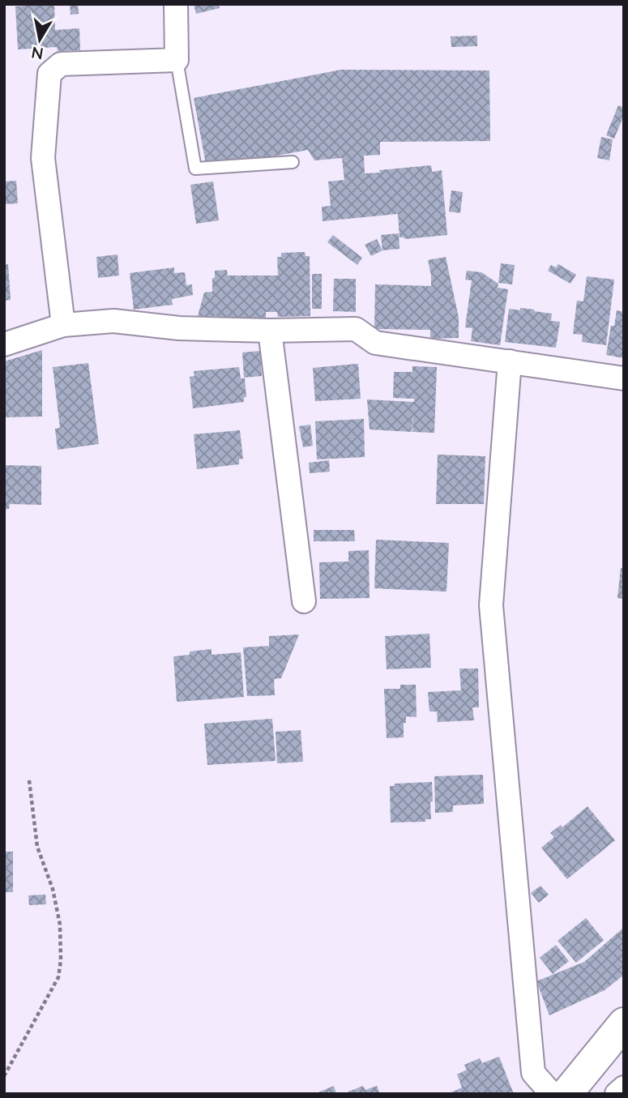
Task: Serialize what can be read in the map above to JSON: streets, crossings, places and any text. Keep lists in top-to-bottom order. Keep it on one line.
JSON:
{"north":"bottom"}
